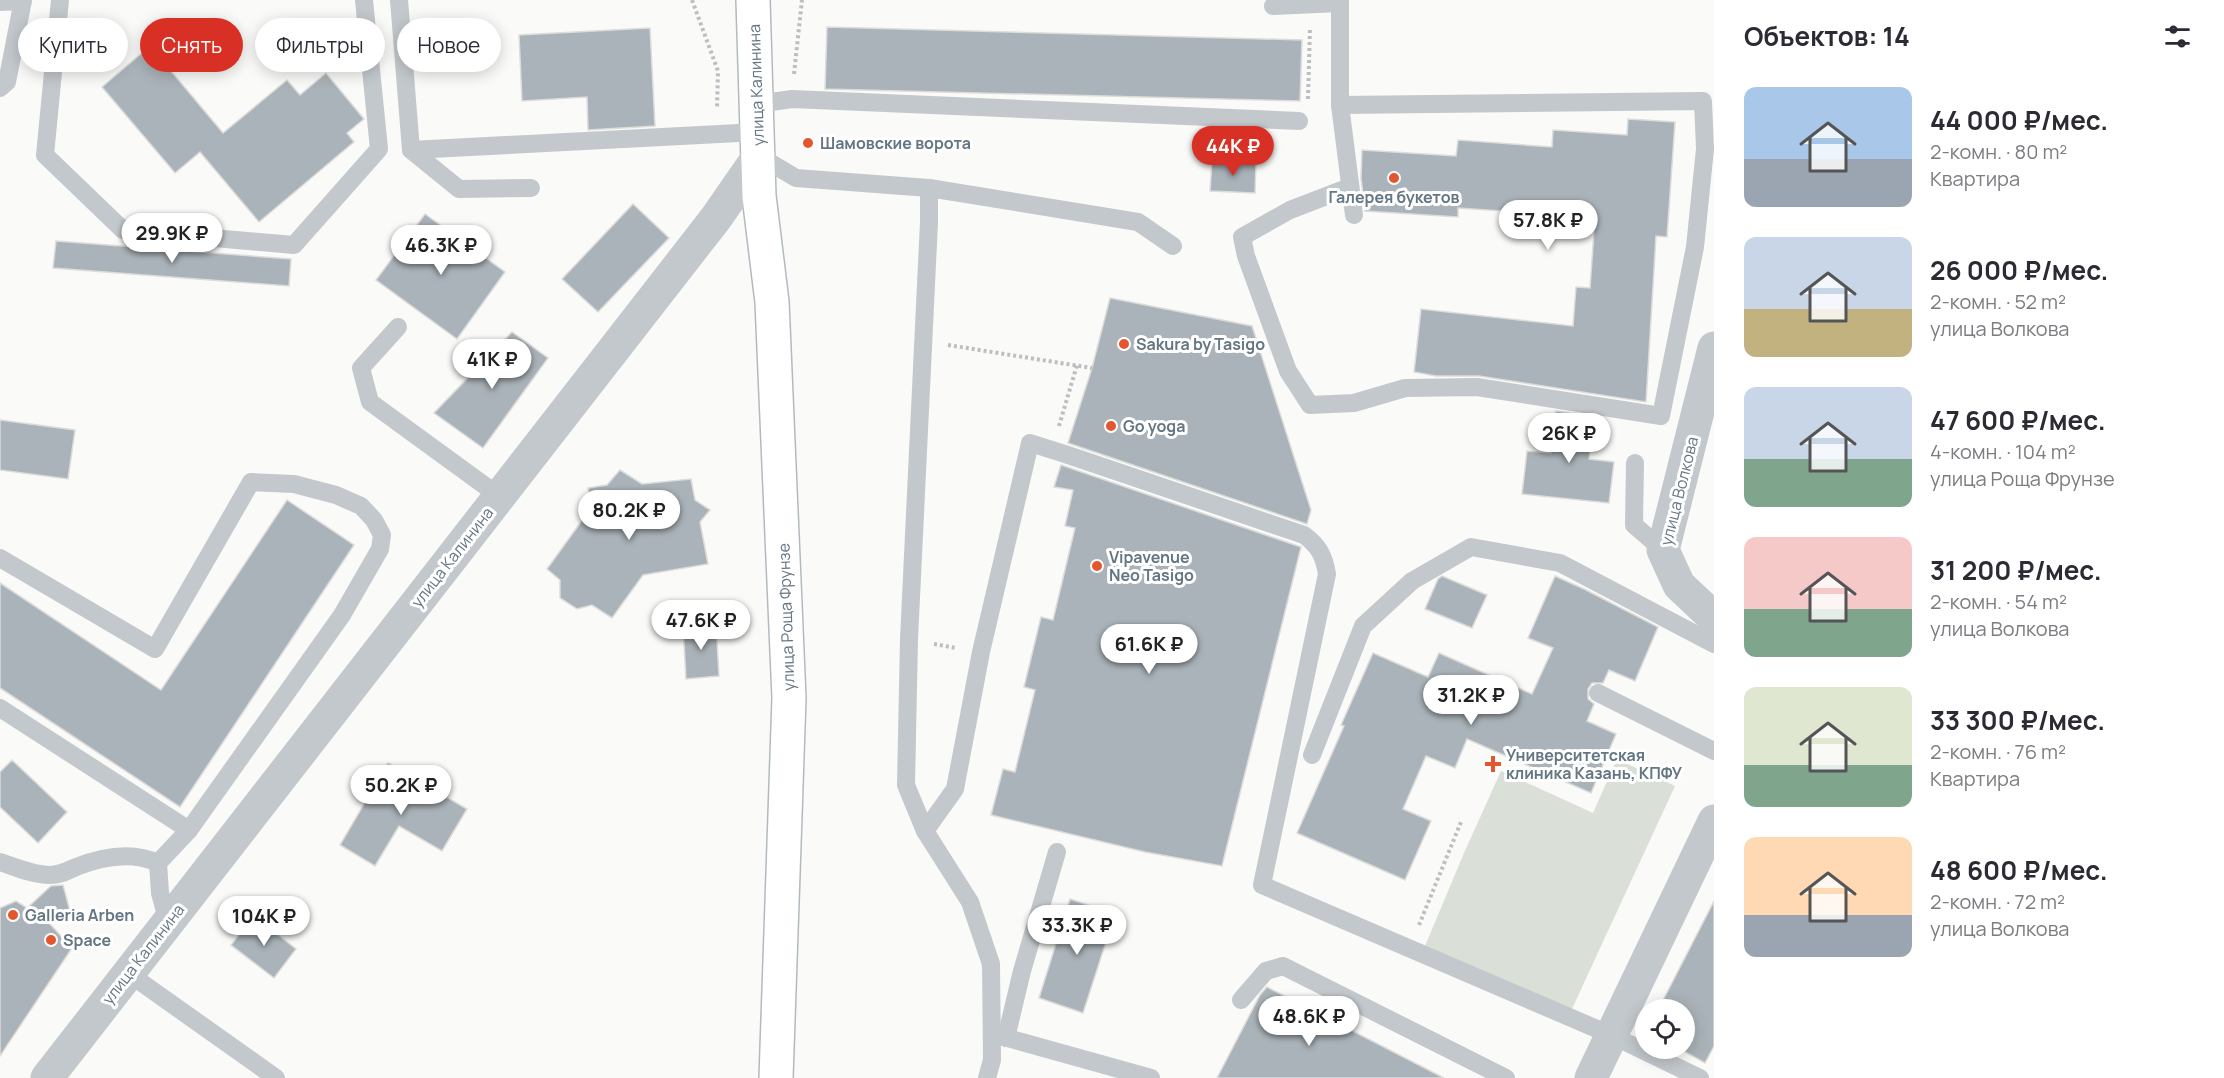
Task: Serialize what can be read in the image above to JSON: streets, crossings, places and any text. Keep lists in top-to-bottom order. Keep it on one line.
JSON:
{"streets":{"main road":["улица Калинина","улица Роща Фрунзе"],"street":["улица Волкова"]},"crossings":[["улица Калинина","улица Роща Фрунзе"]],"places":{"other":["Шамовские ворота","Галерея букетов","Sakura by Tasigo","Go yoga","Vipavenue Neo Tasigo","Galleria Arben","Space"],"health":["Университетская клиника Казань, КПФУ"]},"page":{"heading":"Объектов: 14","chip":["Купить","Снять","Фильтры","Новое"],"list":[{"name":"44 000 ₽/мес.","note":"2-комн. · 80 m² · Квартира"},{"name":"26 000 ₽/мес.","note":"2-комн. · 52 m² · улица Волкова"},{"name":"47 600 ₽/мес.","note":"4-комн. · 104 m² · улица Роща Фрунзе"},{"name":"31 200 ₽/мес.","note":"2-комн. · 54 m² · улица Волкова"},{"name":"33 300 ₽/мес.","note":"2-комн. · 76 m² · Квартира"},{"name":"48 600 ₽/мес.","note":"2-комн. · 72 m² · улица Волкова"}],"price":["44K ₽","57.8K ₽","29.9K ₽","46.3K ₽","41K ₽","26K ₽","80.2K ₽","47.6K ₽","61.6K ₽","31.2K ₽","50.2K ₽","104K ₽","33.3K ₽","48.6K ₽"]}}
